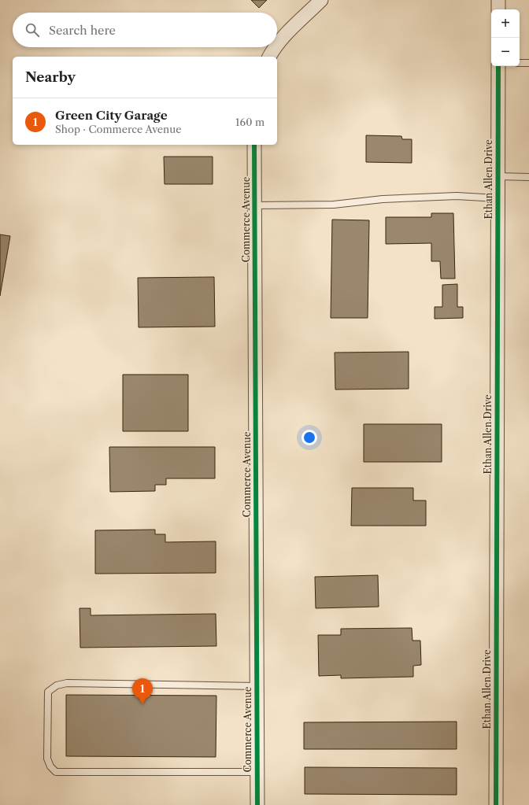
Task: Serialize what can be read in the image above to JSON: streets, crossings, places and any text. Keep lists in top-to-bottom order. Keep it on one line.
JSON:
{"streets":{"street":["Ethan Allen Drive","Commerce Avenue"]},"page":{"map_buttons":["+","−"],"search":"Search here","heading":"Nearby","list":[{"mark":"1","name":"Green City Garage","note":"Shop · Commerce Avenue","value":"160 m"}],"pins":"1"}}
